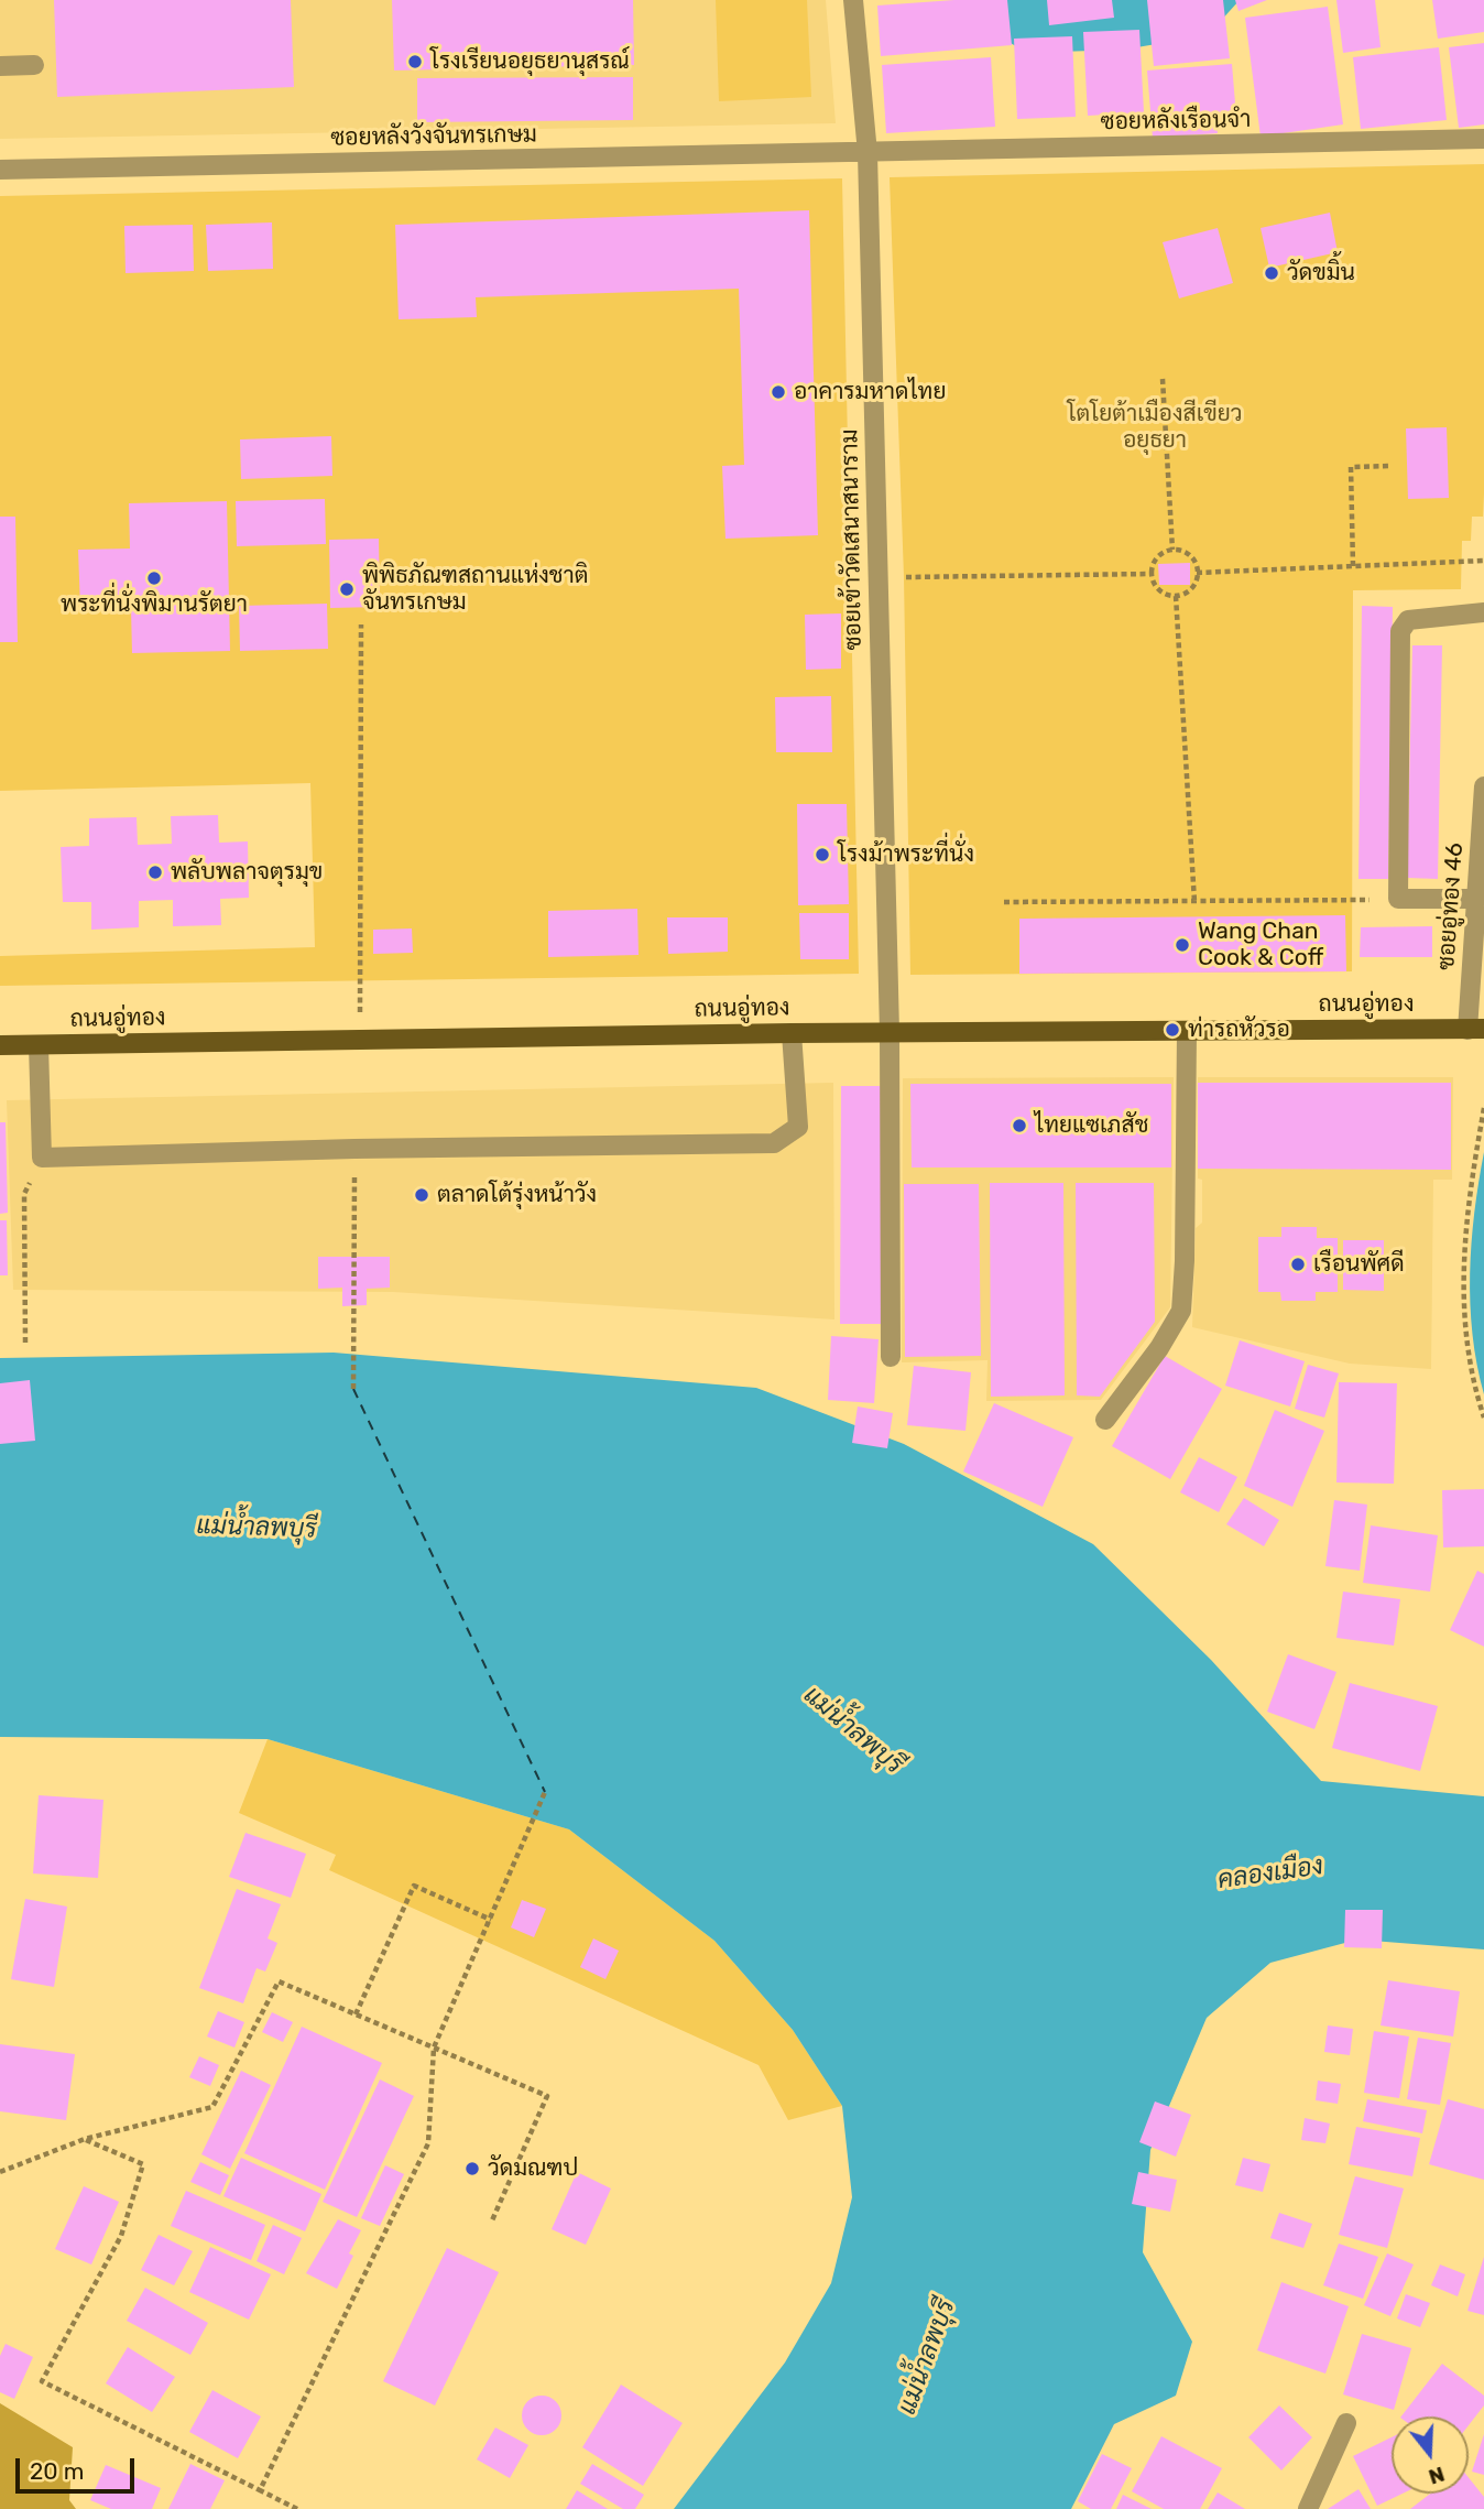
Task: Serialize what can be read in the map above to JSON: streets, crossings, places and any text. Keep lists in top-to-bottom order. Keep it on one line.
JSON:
{"streets":{"main road":["ถนนอู่ทอง"],"street":["ซอยหลังเรือนจำ","ซอยหลังวังจันทรเกษม","ซอยเข้าวัดเสนาสนาราม","ซอยอู่ทอง 46"]},"crossings":[["ซอยหลังเรือนจำ","ซอยหลังวังจันทรเกษม"],["ซอยหลังเรือนจำ","ซอยเข้าวัดเสนาสนาราม"],["ซอยหลังวังจันทรเกษม","ซอยเข้าวัดเสนาสนาราม"],["ซอยเข้าวัดเสนาสนาราม","ถนนอู่ทอง"],["ซอยอู่ทอง 46","ถนนอู่ทอง"]],"water":["แม่น้ำลพบุรี","คลองเมือง"],"parks":["โตโยต้าเมืองสีเขียว อยุธยา"],"places":["โรงเรียนอยุธยานุสรณ์","วัดขมิ้น","อาคารมหาดไทย","พระที่นั่งพิมานรัตยา","พิพิธภัณฑสถานแห่งชาติ จันทรเกษม","โรงม้าพระที่นั่ง","พลับพลาจตุรมุข","Wang Chan Cook & Coff","ท่ารถหัวรอ","ไทยแซเภสัช","ตลาดโต้รุ่งหน้าวัง","เรือนพัศดี","วัดมณฑป"],"scale_bar":"20 m","north":"bottom"}
